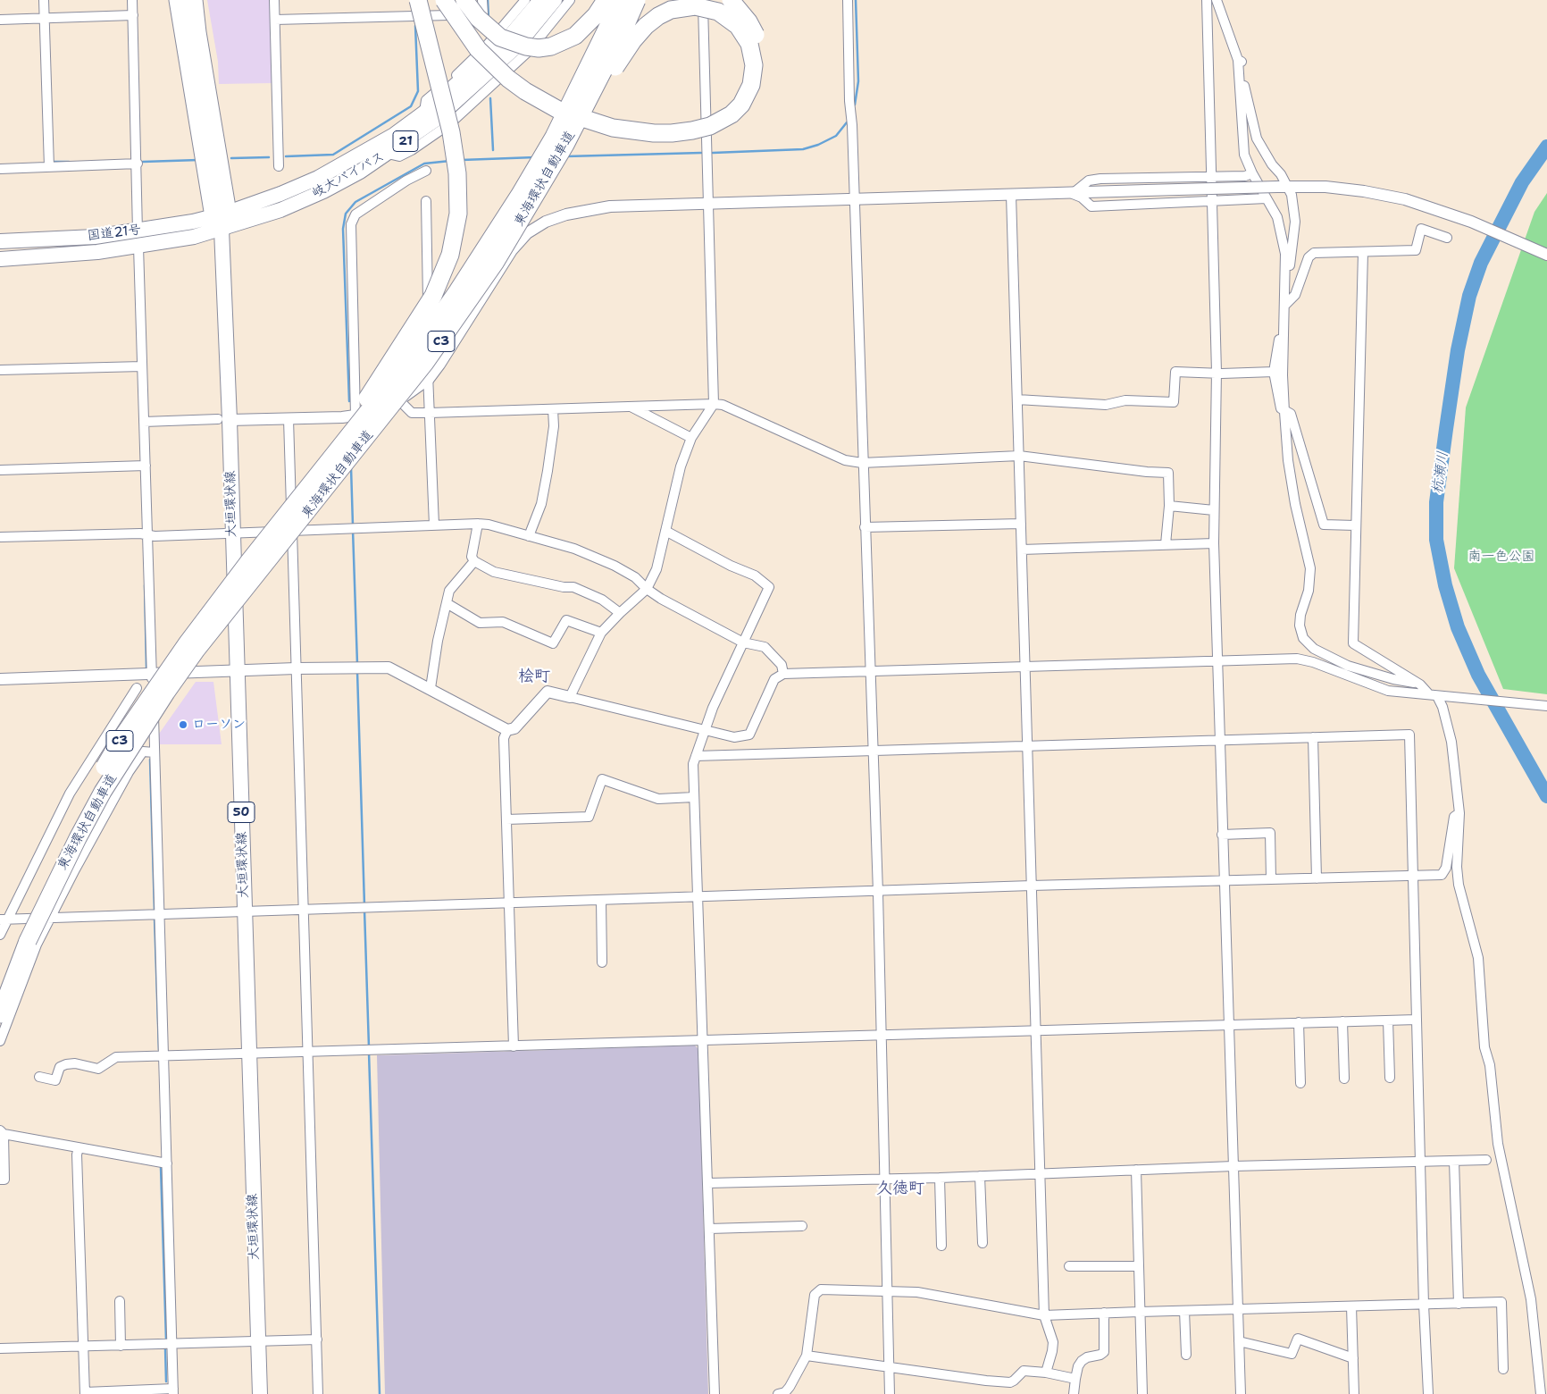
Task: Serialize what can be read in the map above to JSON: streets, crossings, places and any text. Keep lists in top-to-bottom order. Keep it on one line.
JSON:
{"streets":{"highway":["東海環状自動車道","C3"],"main road":["21","岐大バイパス","国道21号","大垣環状線","50"]},"crossings":[["岐大バイパス","国道21号"],["岐大バイパス","大垣環状線"],["国道21号","大垣環状線"]],"districts":["桧町","久徳町"],"water":["杭瀬川"],"parks":["南一色公園"],"places":["ローソン"]}
